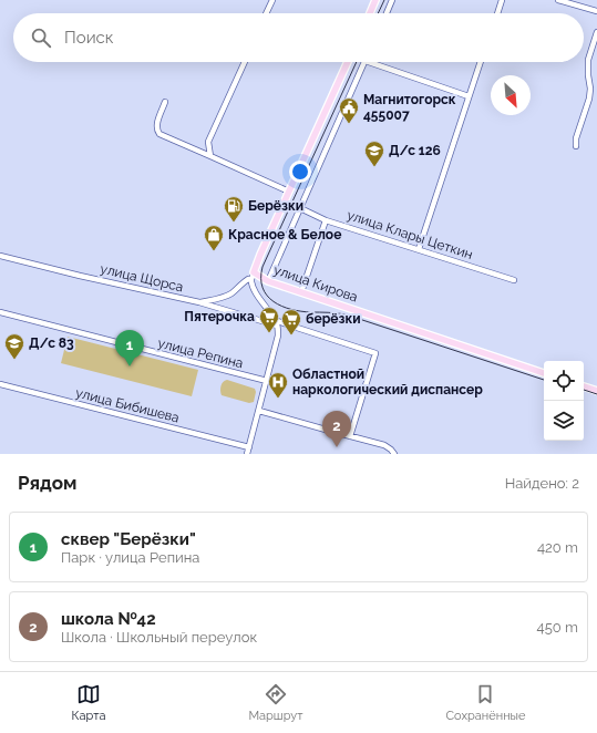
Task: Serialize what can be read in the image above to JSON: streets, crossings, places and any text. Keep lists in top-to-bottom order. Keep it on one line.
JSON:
{"streets":{"main road":["улица Кирова"],"street":["улица Клары Цеткин","улица Щорса","улица Репина","улица Бибишева"]},"places":{"public building":["Магнитогорск 455007"],"school or university":["Д/с 126","Д/с 83"],"fuel station":["Берёзки"],"shop":["Красное & Белое"],"supermarket":["Пятерочка","берёзки"],"hospital":["Областной наркологический диспансер"]},"north":"bottom right","page":{"search":"Поиск","pins":["1","2"],"heading":["Рядом","Найдено: 2"],"list":[{"mark":"1","name":"сквер \"Берёзки\"","note":"Парк · улица Репина","value":"420 m"},{"mark":"2","name":"школа №42","note":"Школа · Школьный переулок","value":"450 m"}],"nav":["Карта","Маршрут","Сохранённые"]}}
